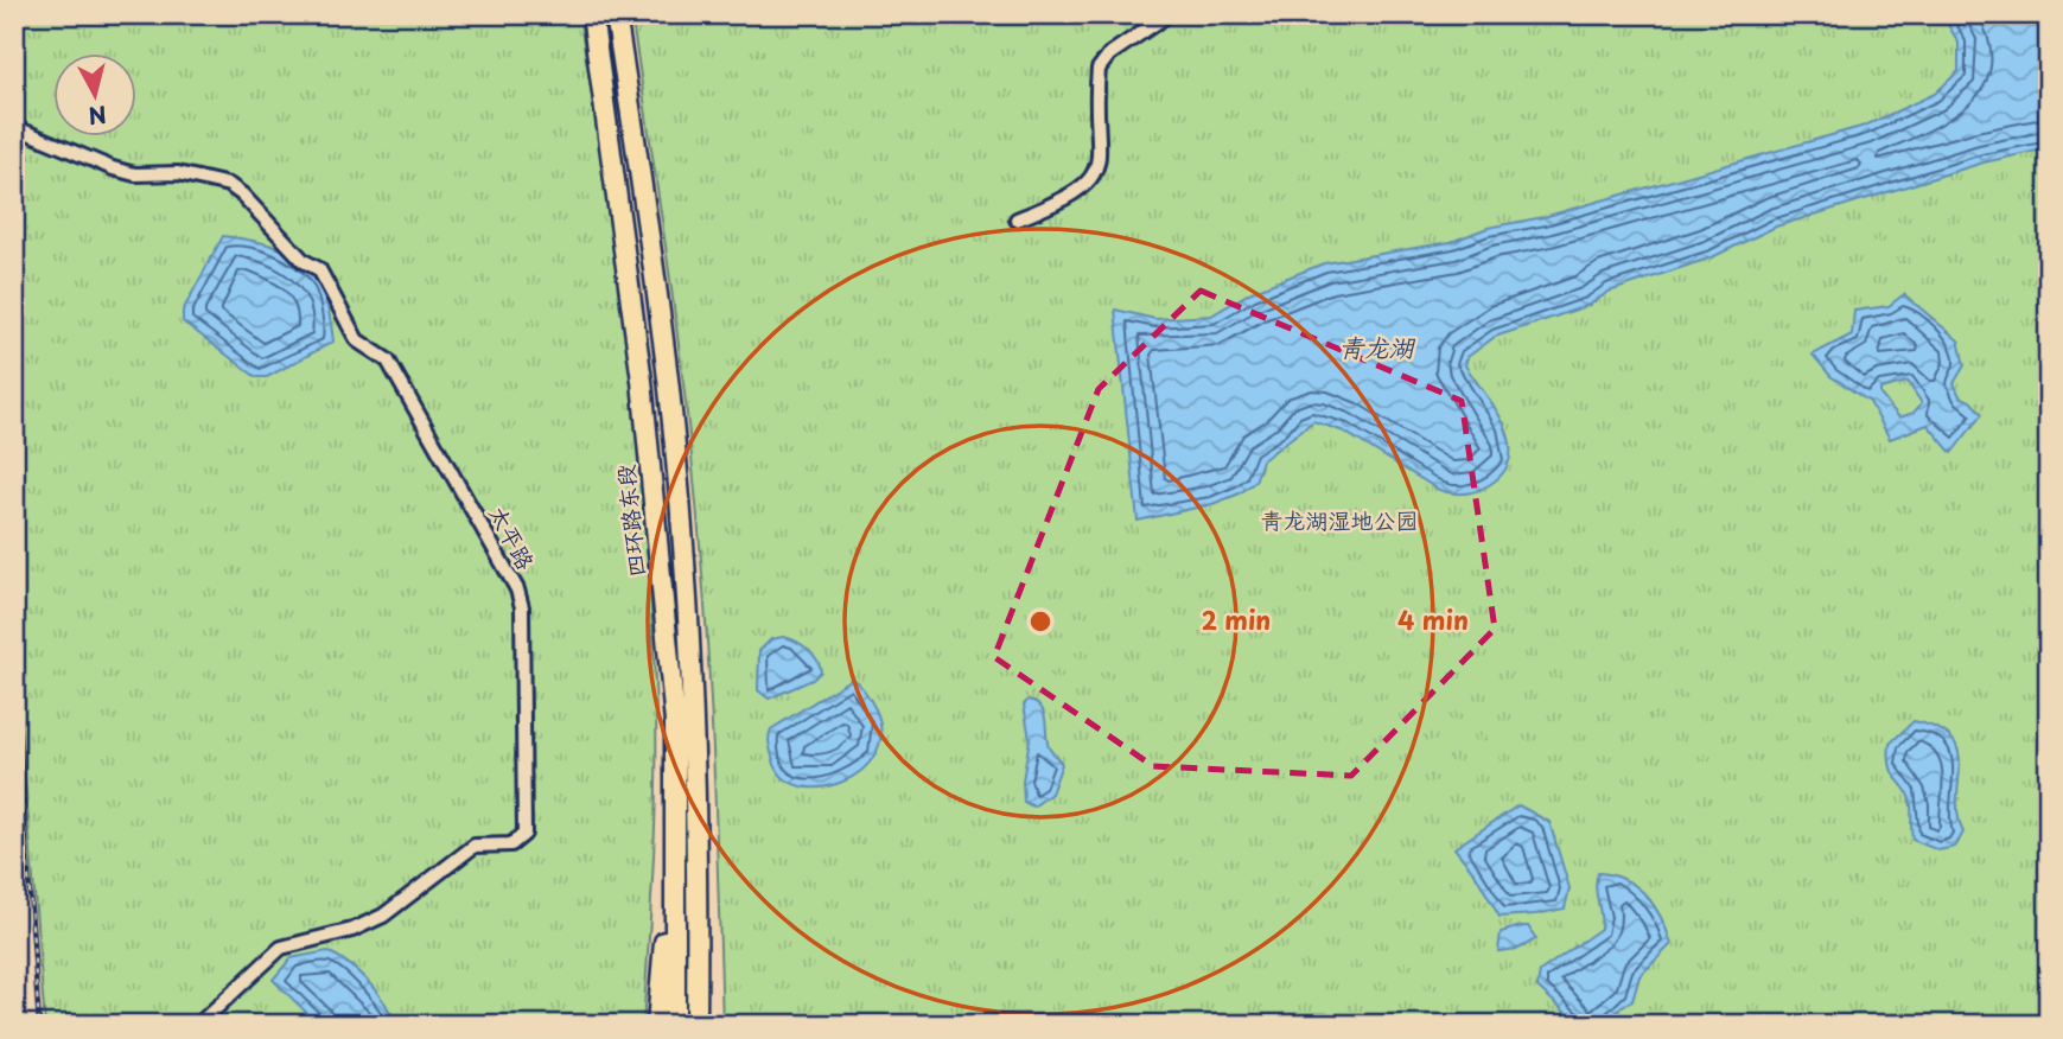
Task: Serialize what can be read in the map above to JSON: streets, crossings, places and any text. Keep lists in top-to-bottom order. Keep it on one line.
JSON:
{"streets":{"highway":["四环路东段"],"street":["太平路"]},"water":["青龙湖"],"parks":["青龙湖湿地公园"],"north":"bottom","rings":["2 min","4 min"]}
